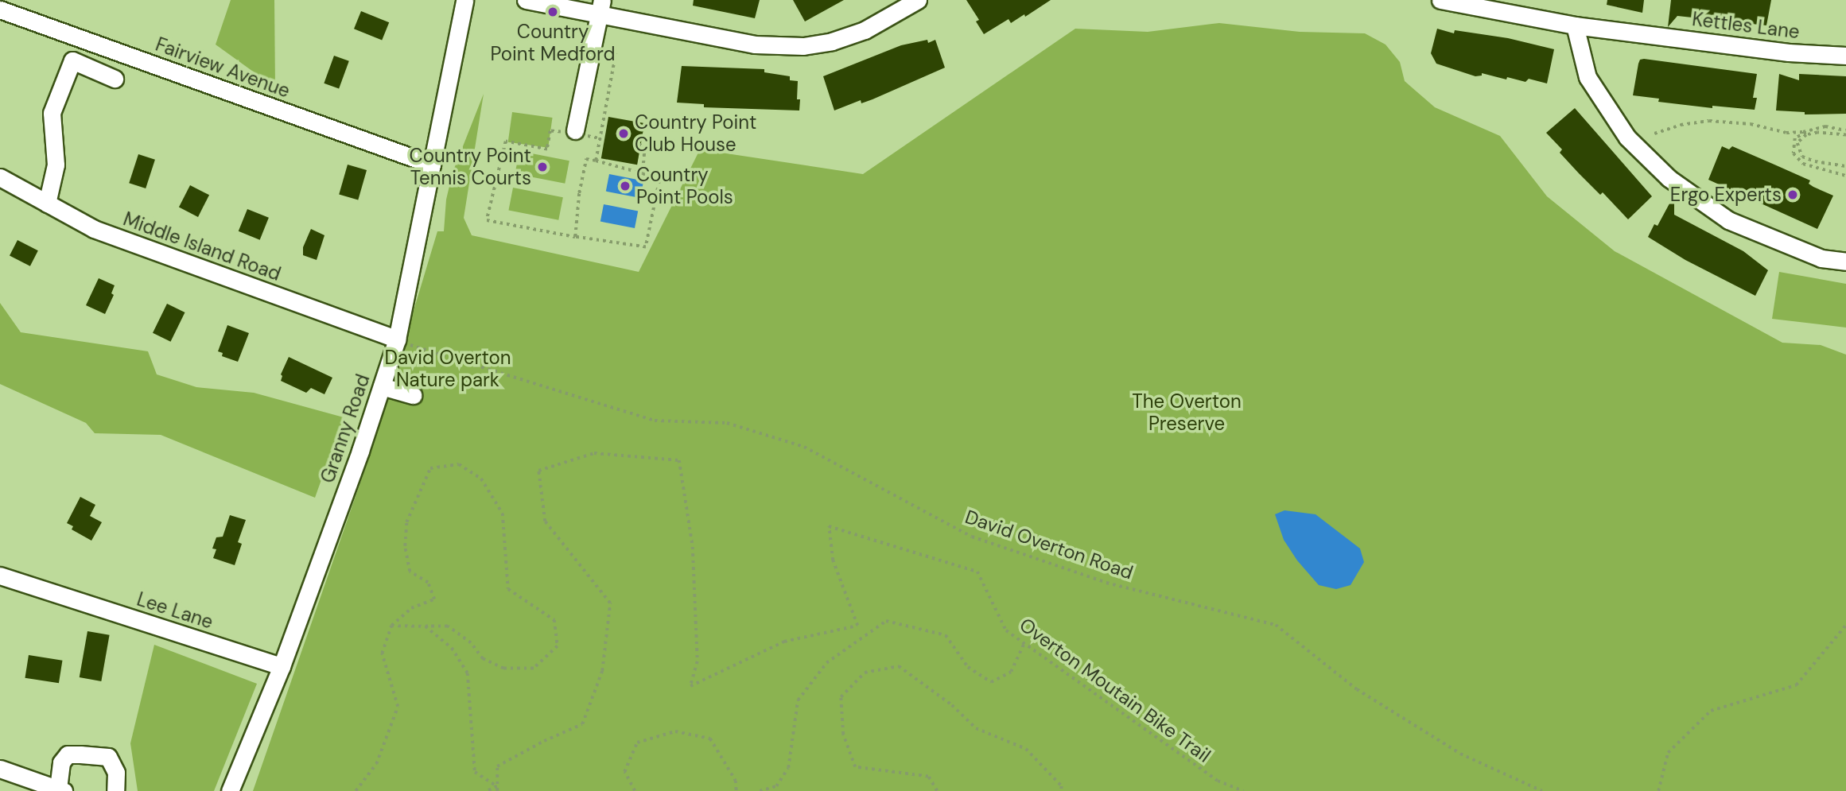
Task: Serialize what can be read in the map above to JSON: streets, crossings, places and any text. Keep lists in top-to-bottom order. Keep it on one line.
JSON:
{"streets":{"street":["Kettles Lane","Fairview Avenue","Middle Island Road","Granny Road","Lee Lane"],"path":["David Overton Road","Overton Moutain Bike Trail"]},"crossings":[["Fairview Avenue","Granny Road"],["Middle Island Road","Granny Road"],["Middle Island Road","David Overton Road"],["Granny Road","David Overton Road"],["Granny Road","Lee Lane"]],"parks":["David Overton Nature park","The Overton Preserve"],"places":["Country Point Medford","Country Point Club House","Country Point Tennis Courts","Country Point Pools","Ergo Experts"]}
